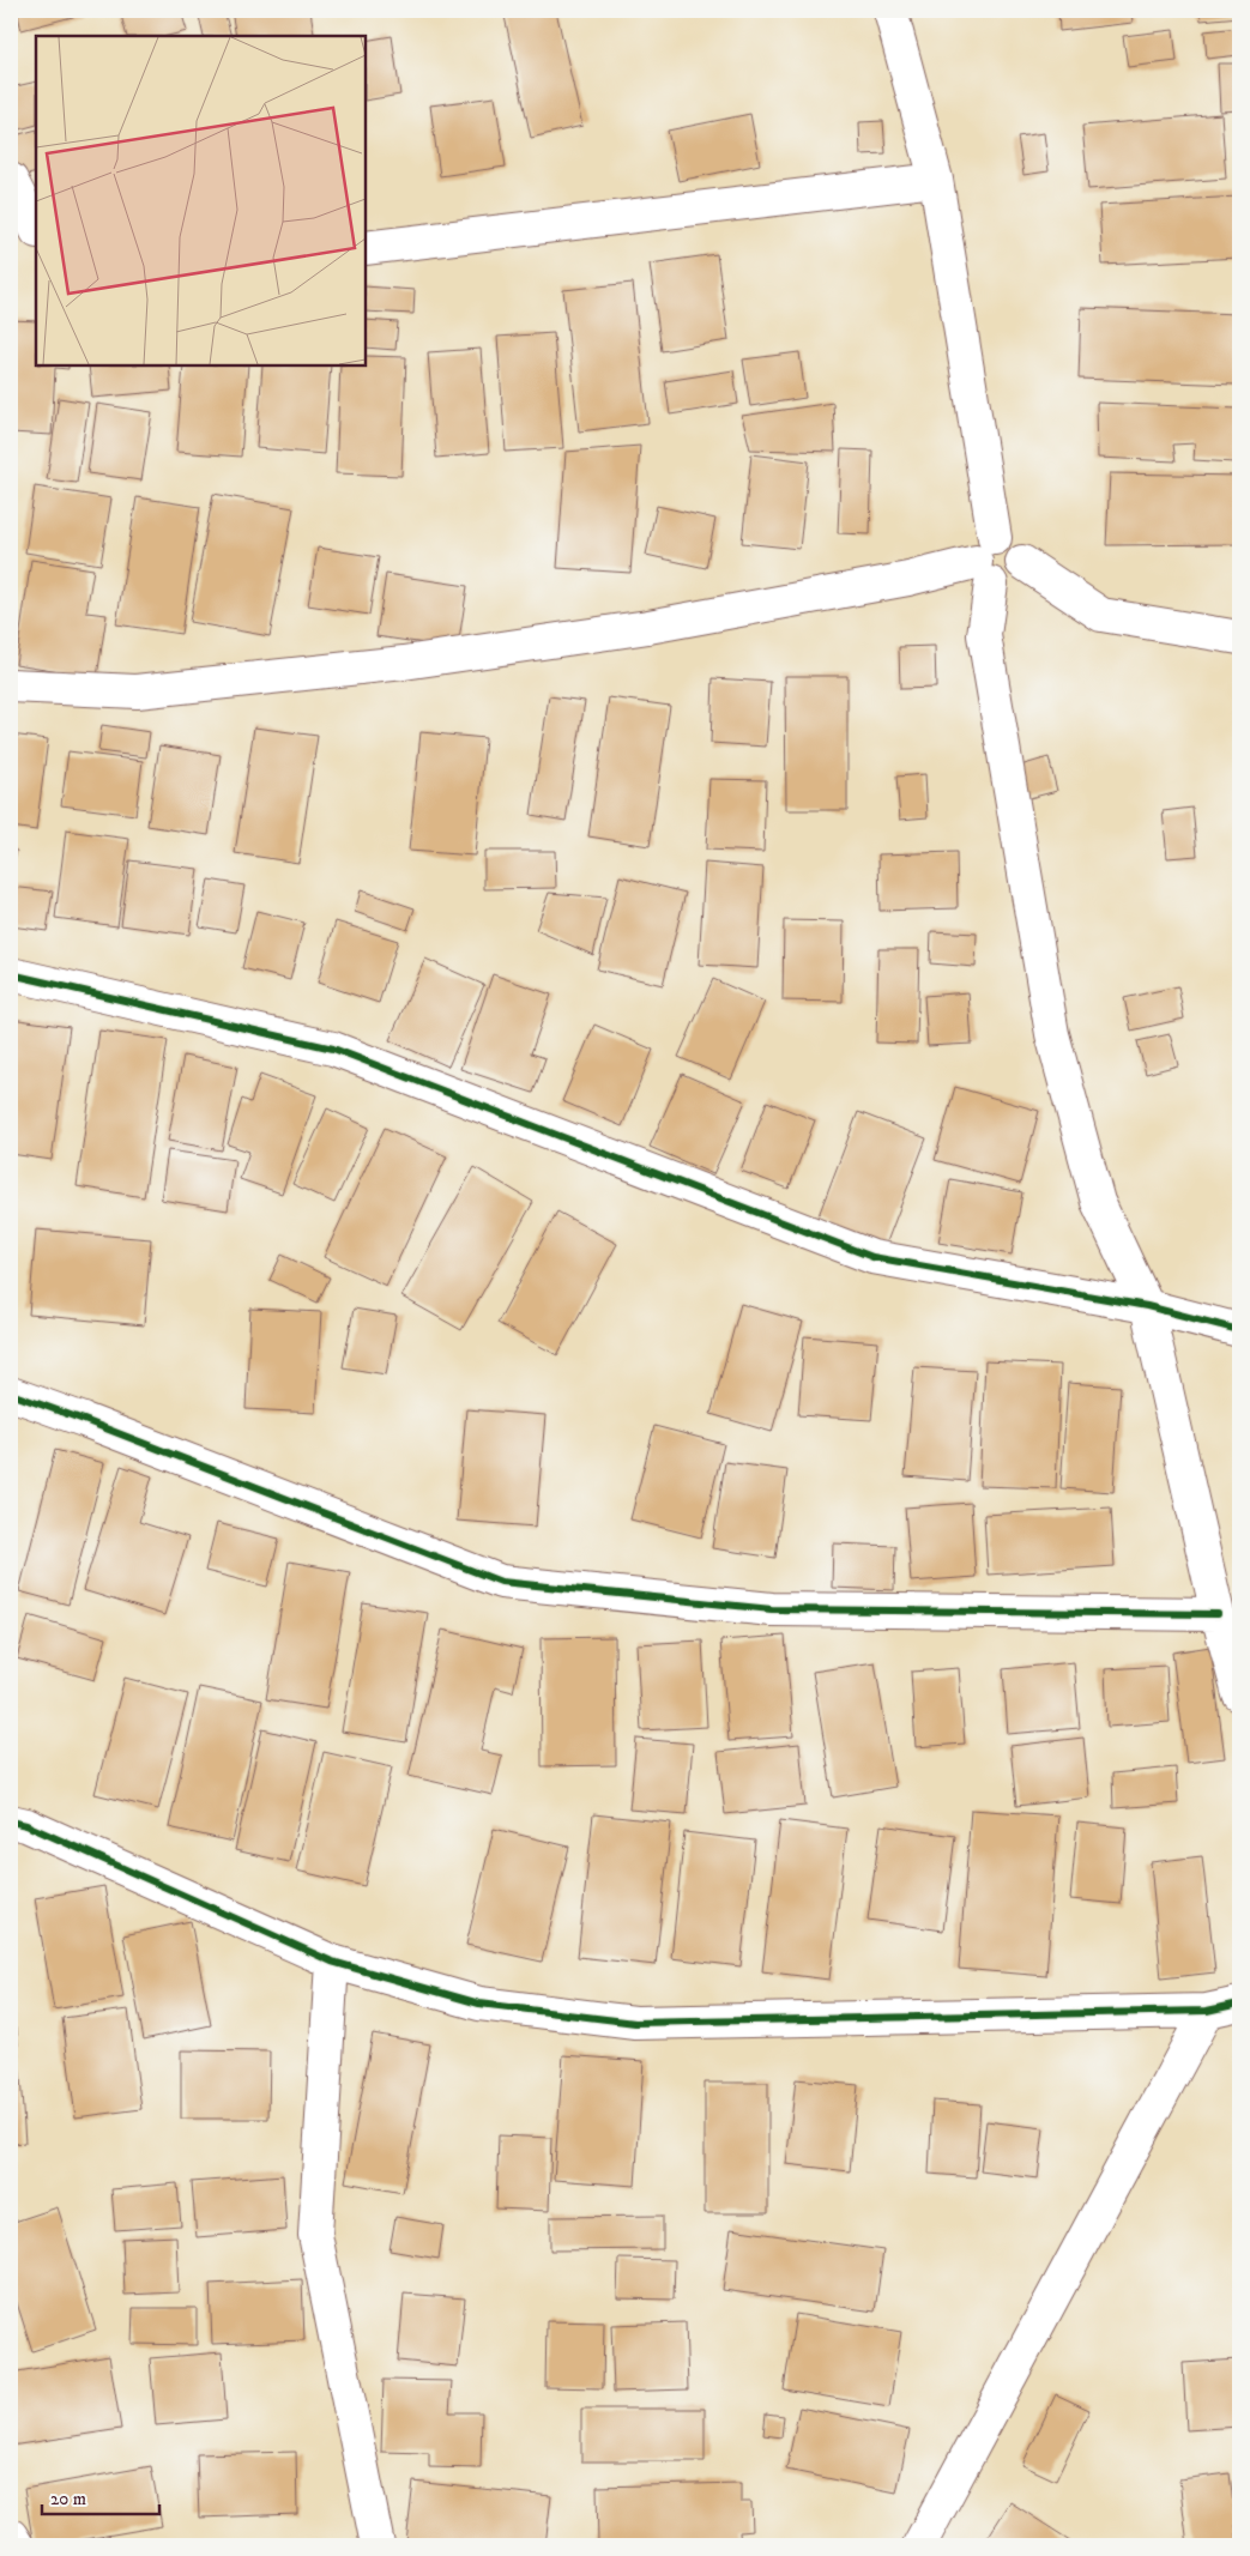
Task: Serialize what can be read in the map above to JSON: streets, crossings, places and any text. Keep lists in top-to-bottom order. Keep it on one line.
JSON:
{"scale_bar":"20 m"}
